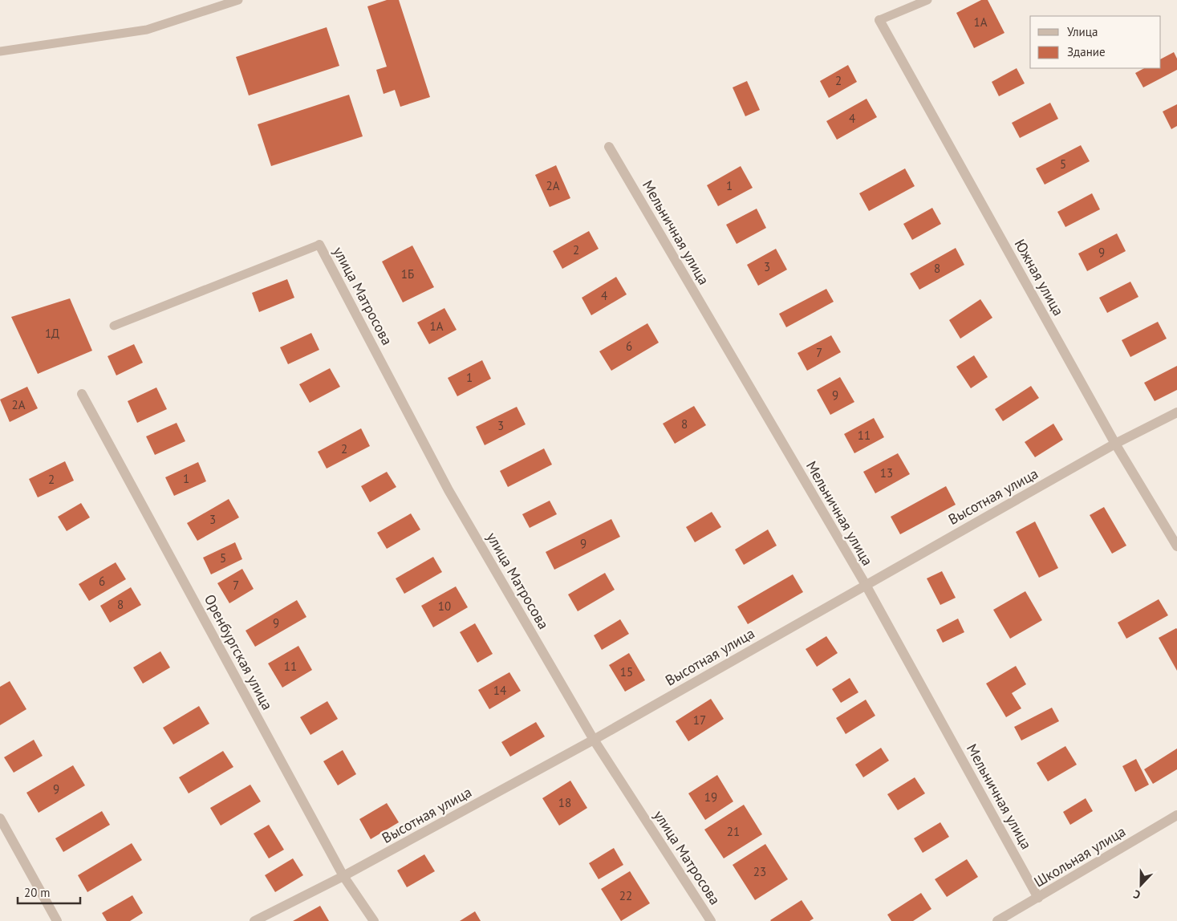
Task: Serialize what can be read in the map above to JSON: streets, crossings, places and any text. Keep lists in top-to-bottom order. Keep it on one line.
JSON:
{"streets":{"street":["Мельничная улица","Южная улица","улица Матросова","Высотная улица","Оренбургская улица","Школьная улица"]},"crossings":[["Мельничная улица","Высотная улица"],["Мельничная улица","Школьная улица"],["Южная улица","Высотная улица"],["улица Матросова","Высотная улица"],["Высотная улица","Оренбургская улица"]],"house_numbers":["1А","2","4","5","2А","1","2","9","3","8","1Б","4","1А","1Д","6","7","1","9","2А","8","3","11","2","13","1","2","3","9","5","6","7","8","10","9","11","15","14","17","9","19","18","21","23","22"],"legend":["Улица","Здание"],"scale_bar":"20 m","north":"bottom"}
